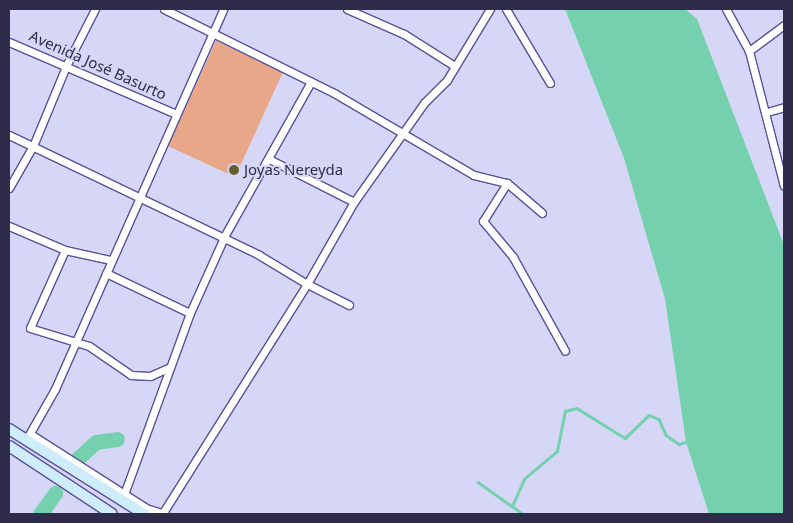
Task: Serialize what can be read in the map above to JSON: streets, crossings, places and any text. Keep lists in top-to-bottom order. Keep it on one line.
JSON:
{"streets":{"street":["Avenida José Basurto"]},"places":["Joyas Nereyda"]}
